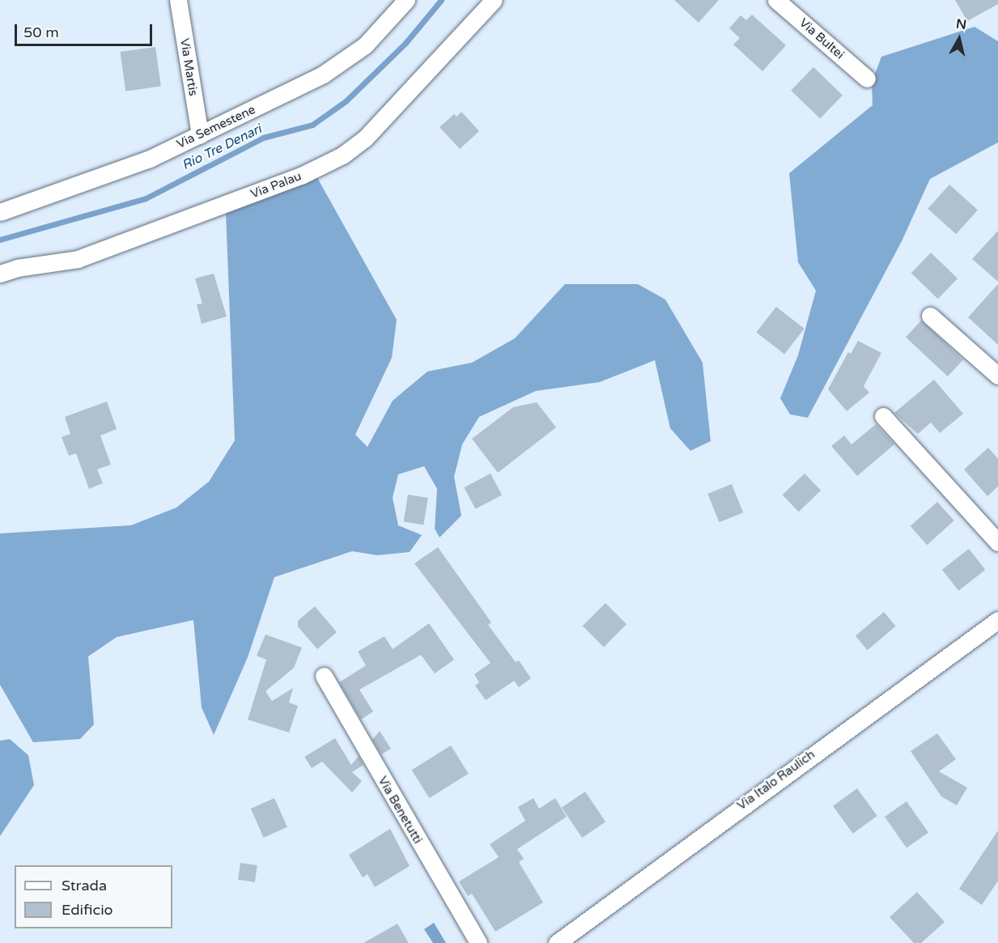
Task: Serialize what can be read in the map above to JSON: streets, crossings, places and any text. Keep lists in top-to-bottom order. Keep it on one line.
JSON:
{"streets":{"street":["Via Bultei","Via Martis","Via Semestene","Via Palau","Via Italo Raulich","Via Benetutti"]},"crossings":[["Via Martis","Via Semestene"]],"water":["Rio Tre Denari"],"legend":["Strada","Edificio"],"scale_bar":"50 m","north":"top"}
